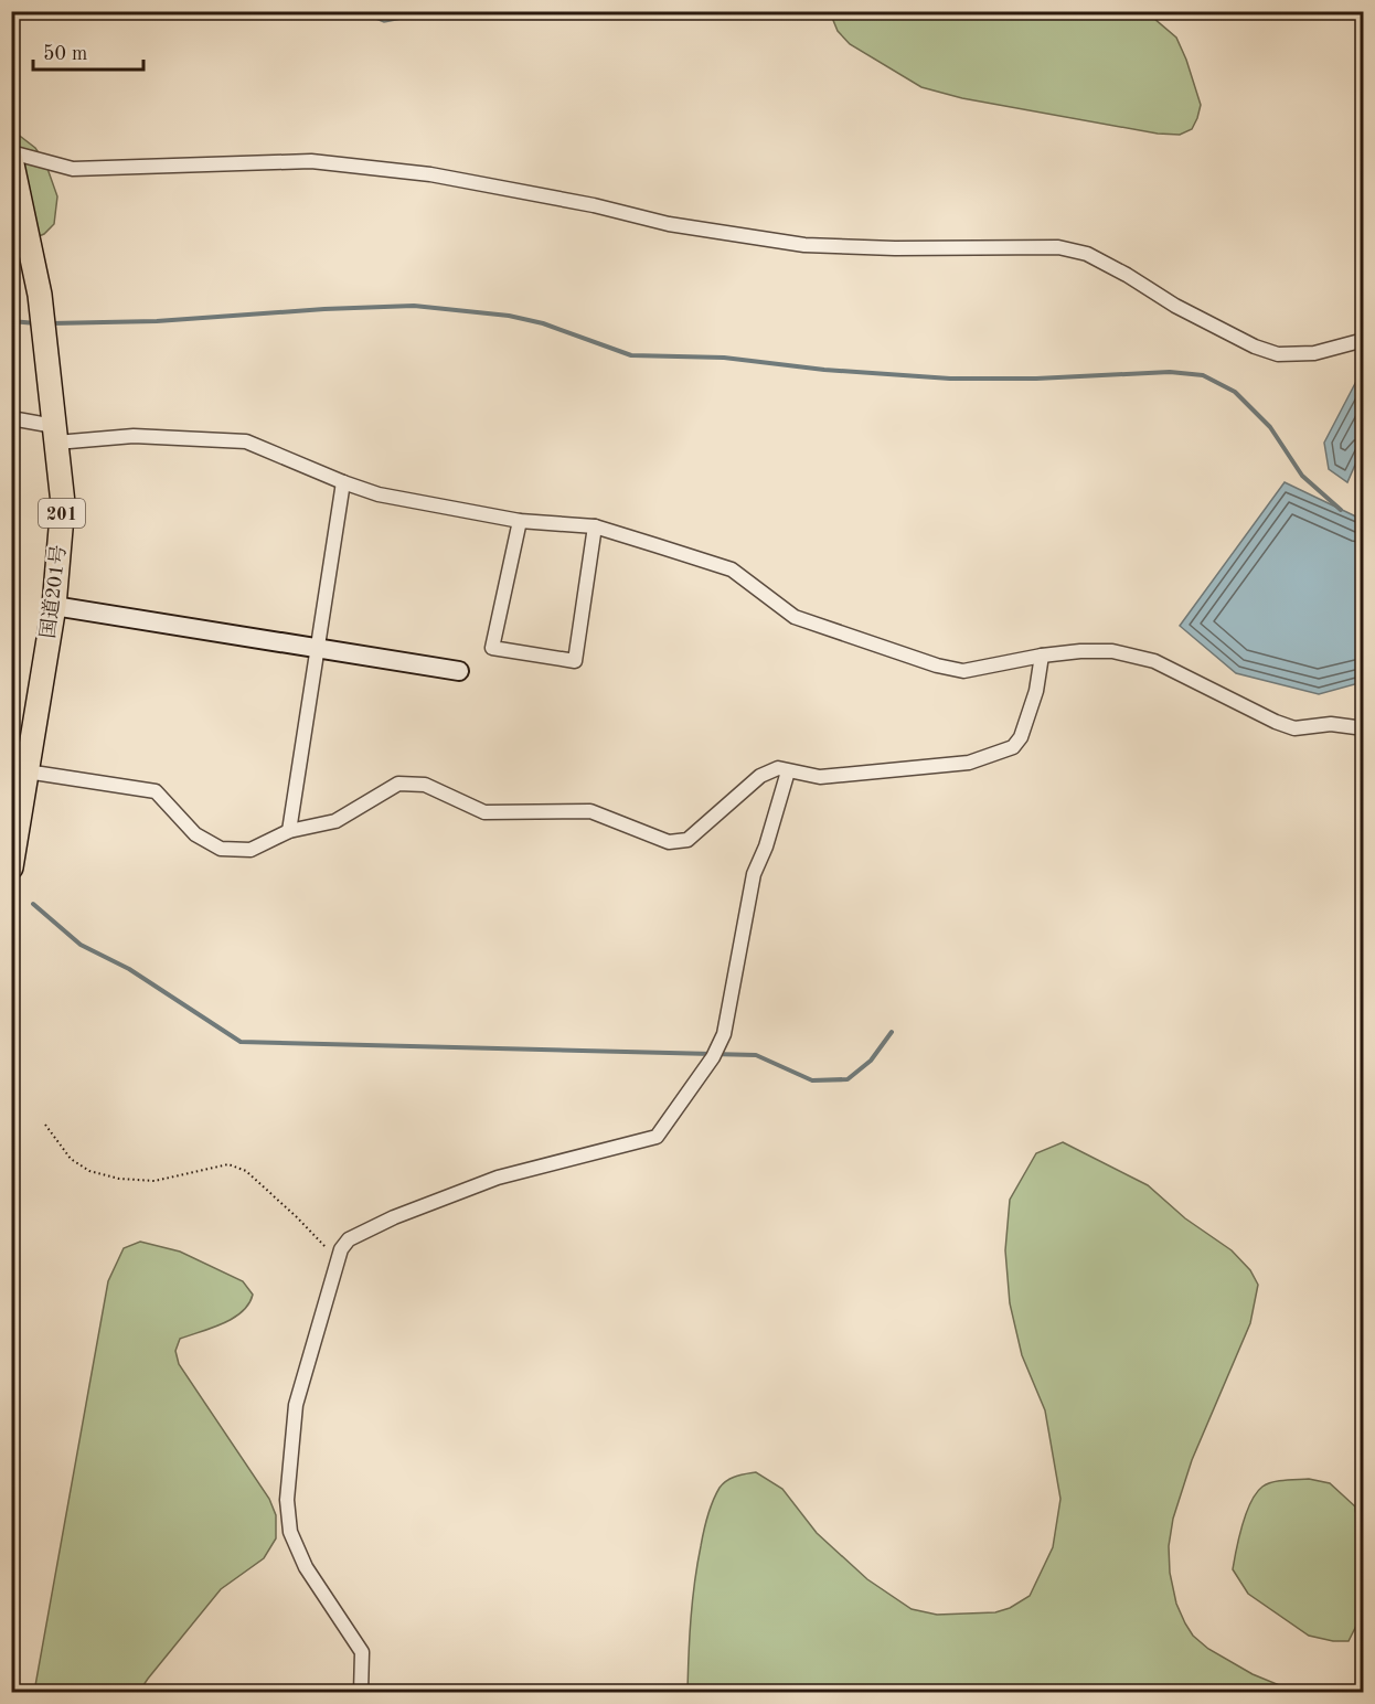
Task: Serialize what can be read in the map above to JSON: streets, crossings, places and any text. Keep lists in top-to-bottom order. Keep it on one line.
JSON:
{"streets":{"highway":["201","国道201号"]},"scale_bar":"50 m"}
